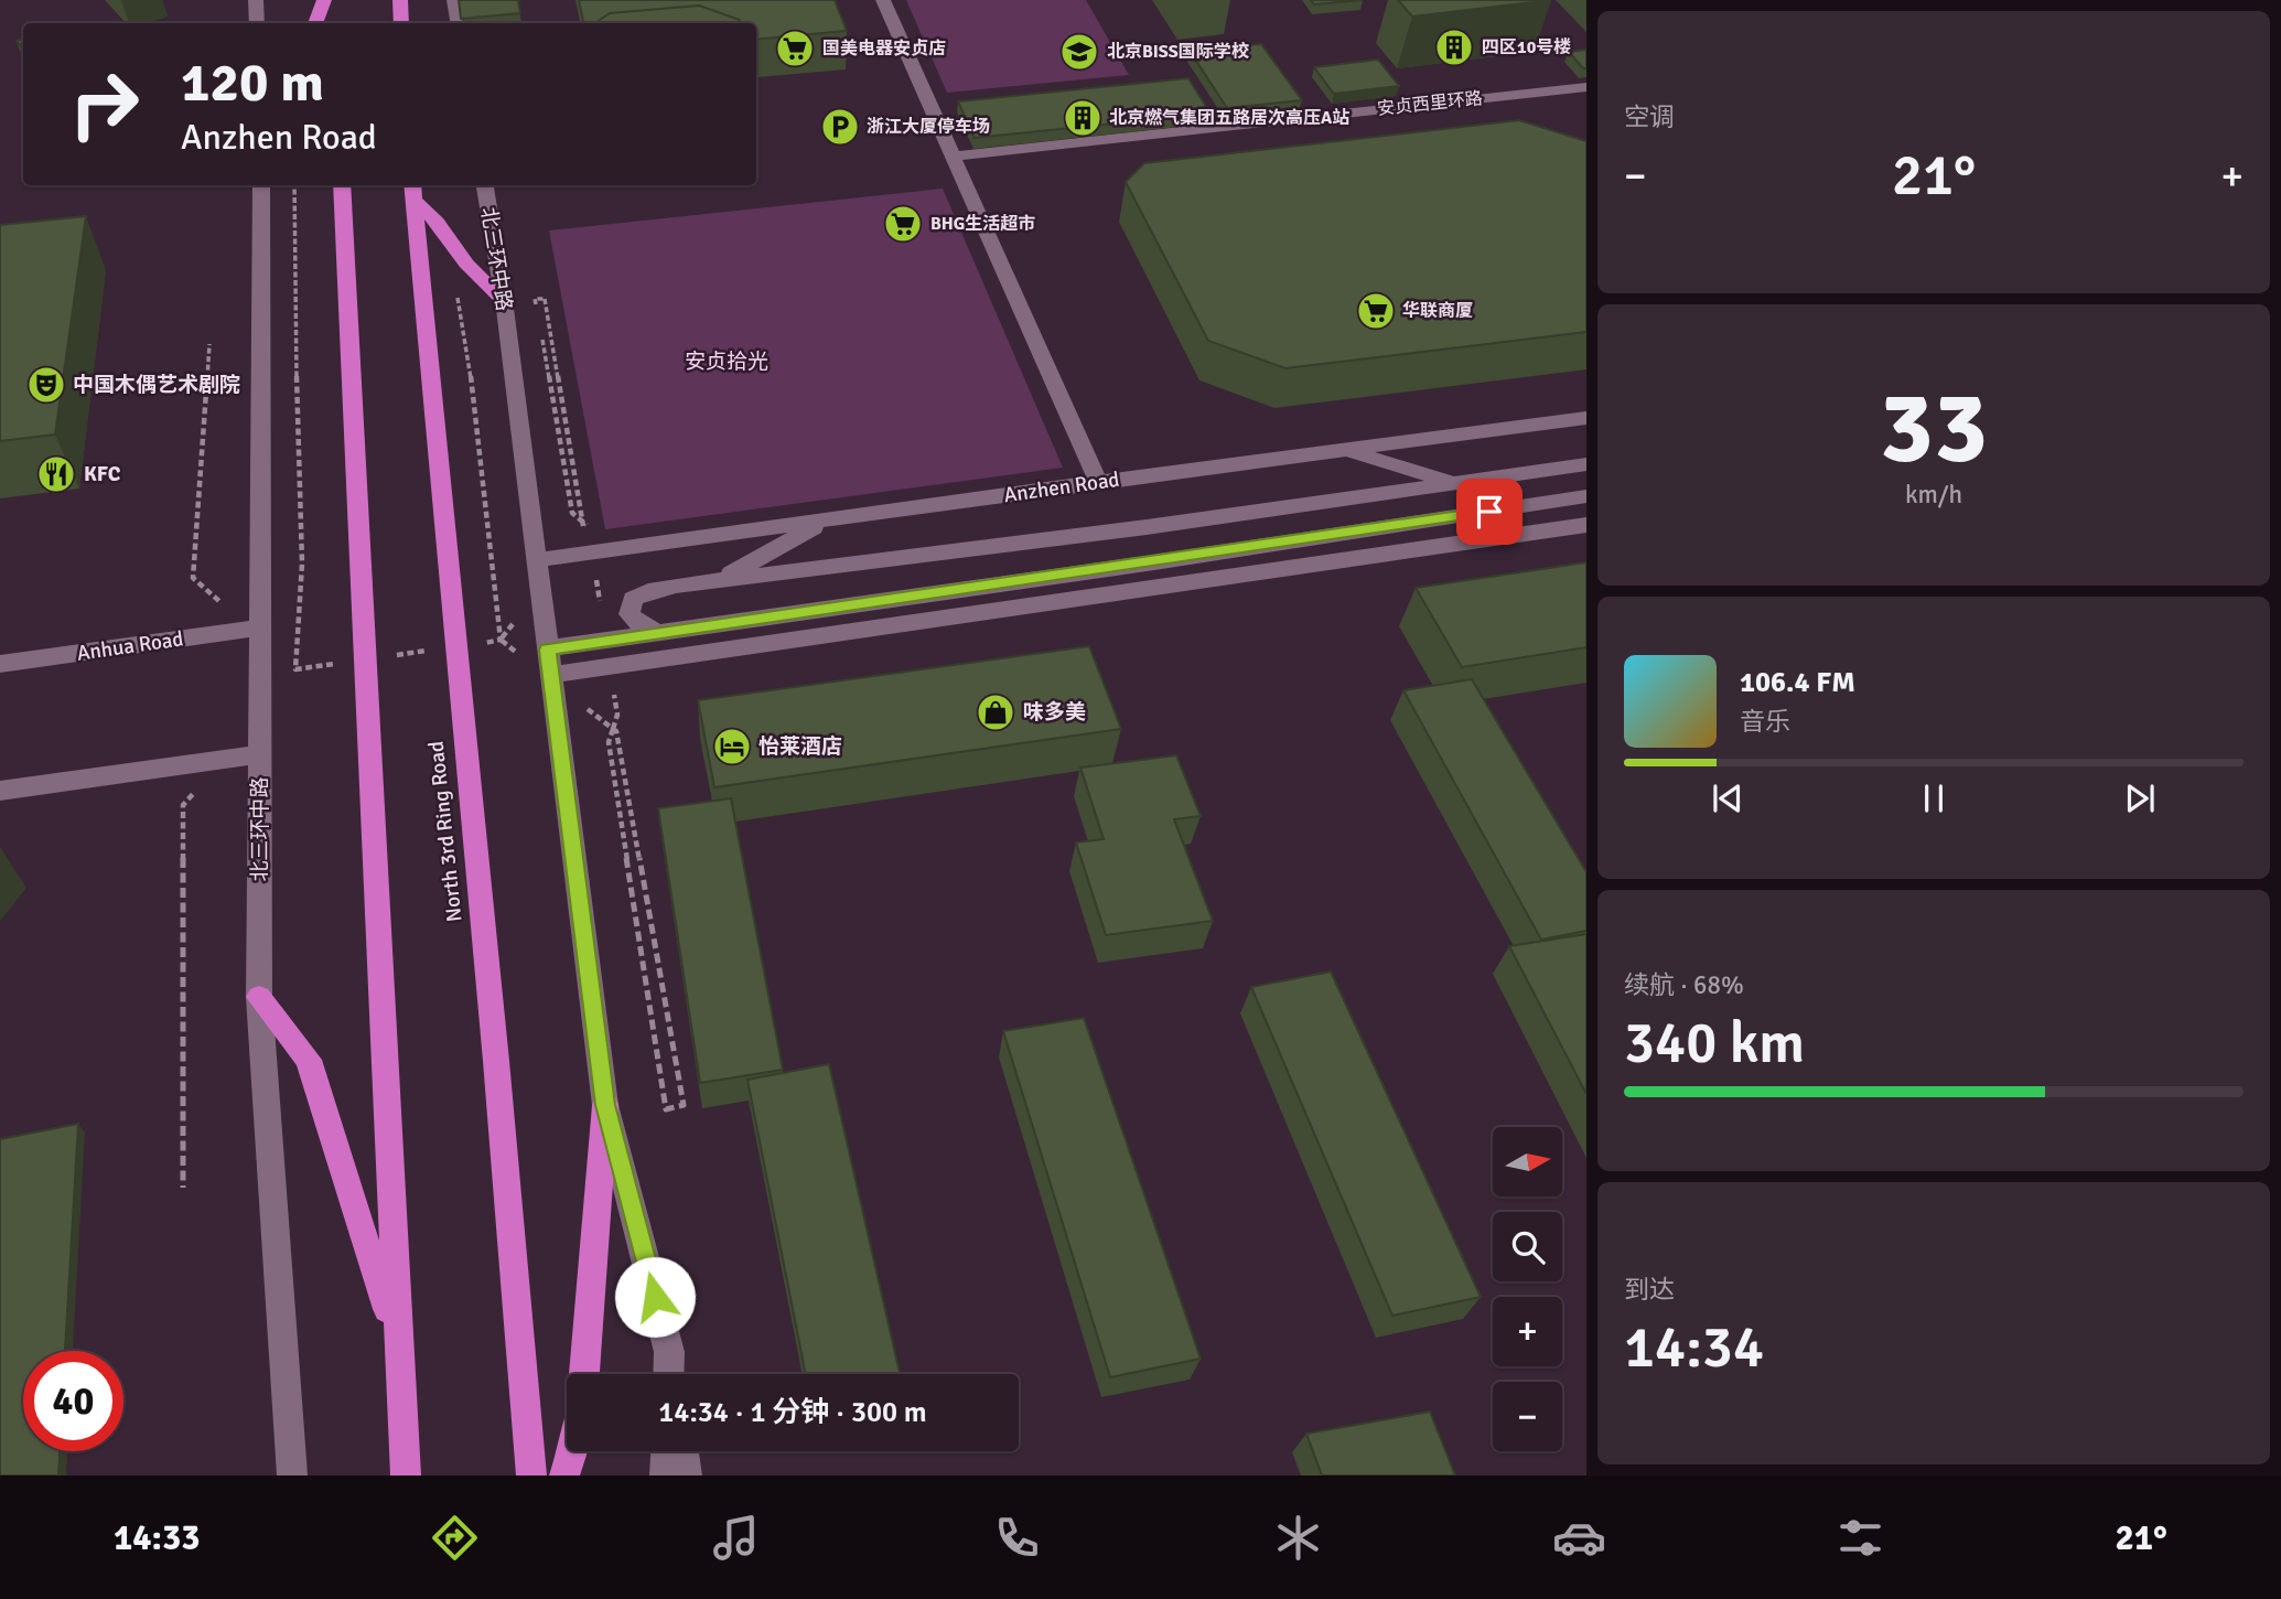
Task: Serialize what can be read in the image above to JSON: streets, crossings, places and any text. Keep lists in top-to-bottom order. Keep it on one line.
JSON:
{"streets":{"highway":["North 3rd Ring Road"],"street":["安贞西里环路","北三环中路","Anzhen Road","Anhua Road"]},"crossings":[["北三环中路","Anzhen Road"],["北三环中路","Anhua Road"]],"parks":["安贞拾光"],"places":{"building":["四区10号楼","北京燃气集团五路居次高压A站"],"supermarket":["国美电器安贞店","BHG生活超市","华联商厦"],"school or university":["北京BISS国际学校"],"parking":["浙江大厦停车场"],"theatre":["中国木偶艺术剧院"],"restaurant":["KFC"],"shop":["味多美"],"hotel":["怡莱酒店"]},"north":"right","page":{"tile":["空调",["33","km/h"],["续航 · 68%","340 km"],["到达","14:34"]],"turn":["120 m","Anzhen Road"],"heat":["−","21°","+"],"song":["106.4 FM","音乐"],"map_buttons":["+","−"],"limit":"40","trip":"14:34 · 1 分钟 · 300 m","tabs":["14:33","21°"]}}
